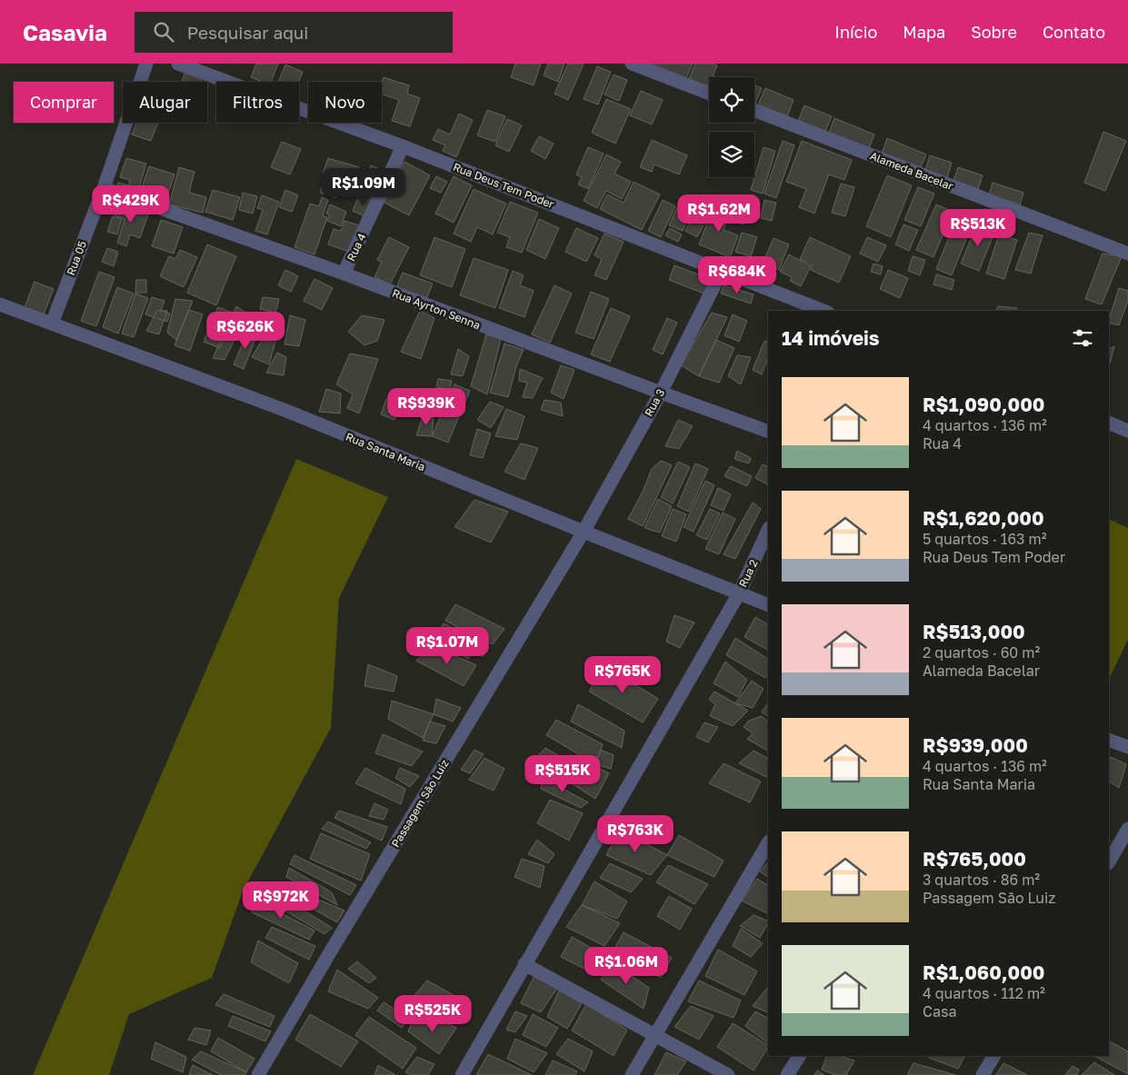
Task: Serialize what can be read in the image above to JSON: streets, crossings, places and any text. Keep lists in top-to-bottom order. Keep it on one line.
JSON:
{"streets":{"street":["Alameda Bacelar","Rua Deus Tem Poder","Rua 4","Rua 05","Rua Ayrton Senna","Rua 3","Rua Santa Maria","Rua 2","Passagem São Luiz"]},"crossings":[["Rua Deus Tem Poder","Rua 4"],["Rua Deus Tem Poder","Rua 3"],["Rua 4","Rua Ayrton Senna"],["Rua 05","Rua Ayrton Senna"],["Rua 05","Rua Santa Maria"],["Rua Ayrton Senna","Rua 3"],["Rua 3","Rua Santa Maria"],["Rua 3","Passagem São Luiz"],["Rua Santa Maria","Rua 2"],["Rua Santa Maria","Passagem São Luiz"]],"page":{"header":"Casavia","search":"Pesquisar aqui","nav":["Início","Mapa","Sobre","Contato"],"chip":["Comprar","Alugar","Filtros","Novo"],"price":["R$1.09M","R$429K","R$1.62M","R$513K","R$684K","R$626K","R$939K","R$1.07M","R$765K","R$515K","R$763K","R$972K","R$1.06M","R$525K"],"heading":"14 imóveis","list":[{"name":"R$1,090,000","note":"4 quartos · 136 m² · Rua 4"},{"name":"R$1,620,000","note":"5 quartos · 163 m² · Rua Deus Tem Poder"},{"name":"R$513,000","note":"2 quartos · 60 m² · Alameda Bacelar"},{"name":"R$939,000","note":"4 quartos · 136 m² · Rua Santa Maria"},{"name":"R$765,000","note":"3 quartos · 86 m² · Passagem São Luiz"},{"name":"R$1,060,000","note":"4 quartos · 112 m² · Casa"}]}}
